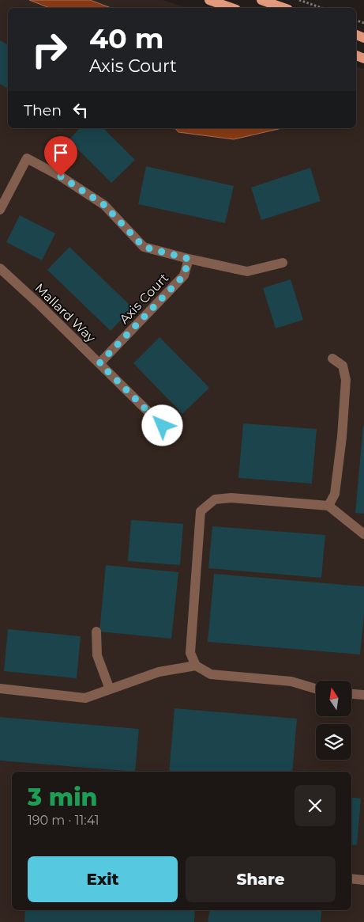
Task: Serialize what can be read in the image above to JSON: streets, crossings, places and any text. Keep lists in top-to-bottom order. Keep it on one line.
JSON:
{"streets":{"street":["Axis Court","Mallard Way"]},"crossings":[["Axis Court","Mallard Way"]],"north":"top","page":{"turn":["40 m","Axis Court"],"then":"Then","heading":["3 min","190 m · 11:41"],"buttons":["Exit","Share"]}}
